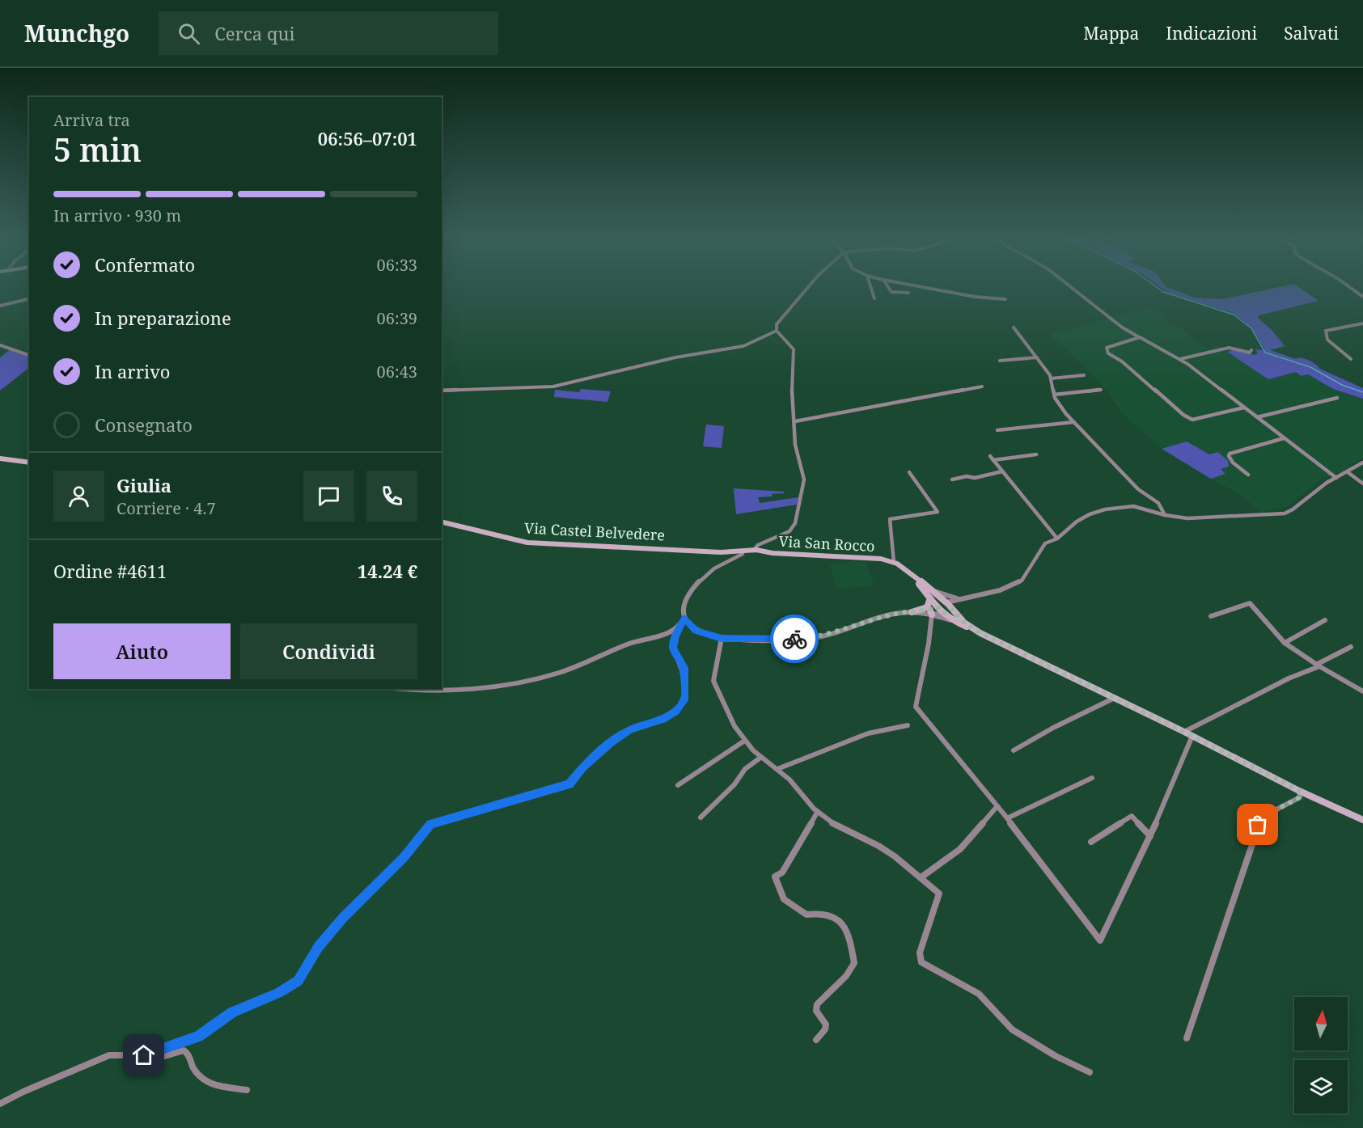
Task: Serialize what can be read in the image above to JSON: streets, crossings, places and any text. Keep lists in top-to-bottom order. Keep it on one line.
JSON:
{"streets":{"street":["Via Castel Belvedere","Via San Rocco"]},"crossings":[["Via Castel Belvedere","Via San Rocco"]],"north":"top","page":{"header":"Munchgo","search":"Cerca qui","nav":["Mappa","Indicazioni","Salvati"],"heading":["5 min","Arriva tra","06:56–07:01"],"panel":["Giulia","Corriere · 4.7","Ordine #4611","14.24 €"],"bar":"In arrivo · 930 m","list":[["Confermato","06:33"],["In preparazione","06:39"],["In arrivo","06:43"],"Consegnato"],"buttons":["Aiuto","Condividi"]}}
